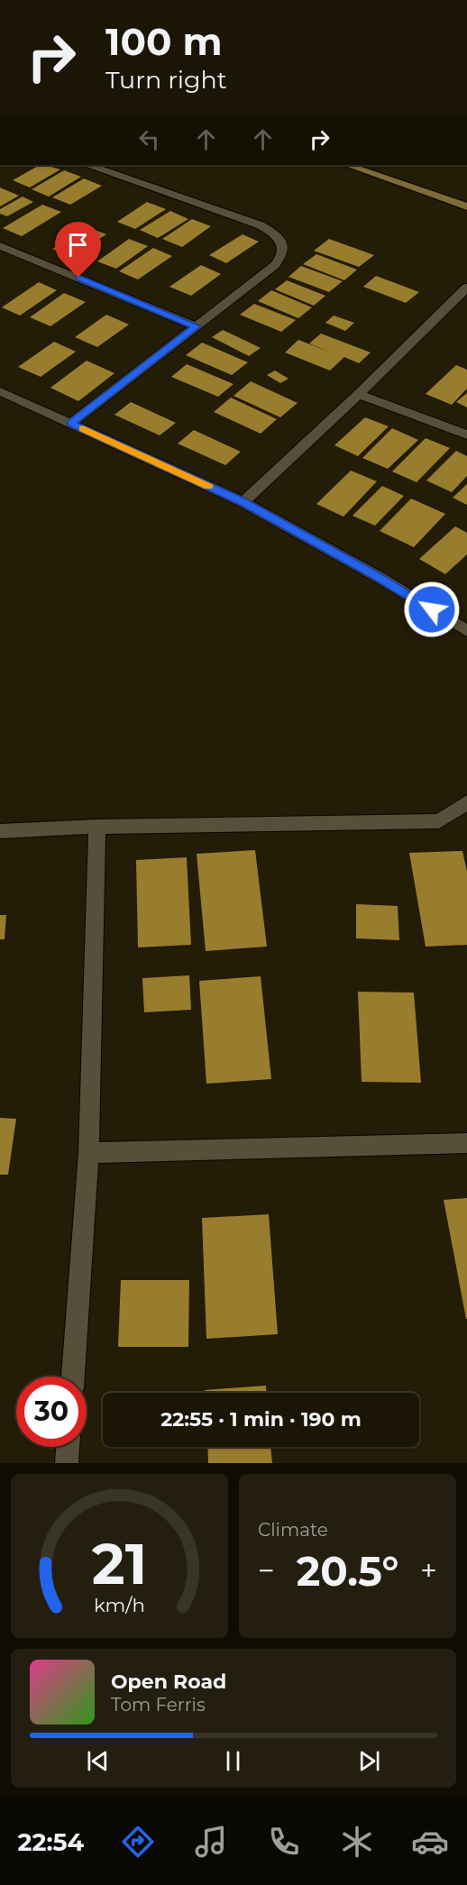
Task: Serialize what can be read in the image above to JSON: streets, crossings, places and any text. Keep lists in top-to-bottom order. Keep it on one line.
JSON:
{"page":{"turn":["100 m","Turn right"],"limit":"30","trip":"22:55 · 1 min · 190 m","tile":"Climate","heat":["−","20.5°","+"],"song":["Open Road","Tom Ferris"],"tabs":"22:54","gauge":["21","km/h"]}}
